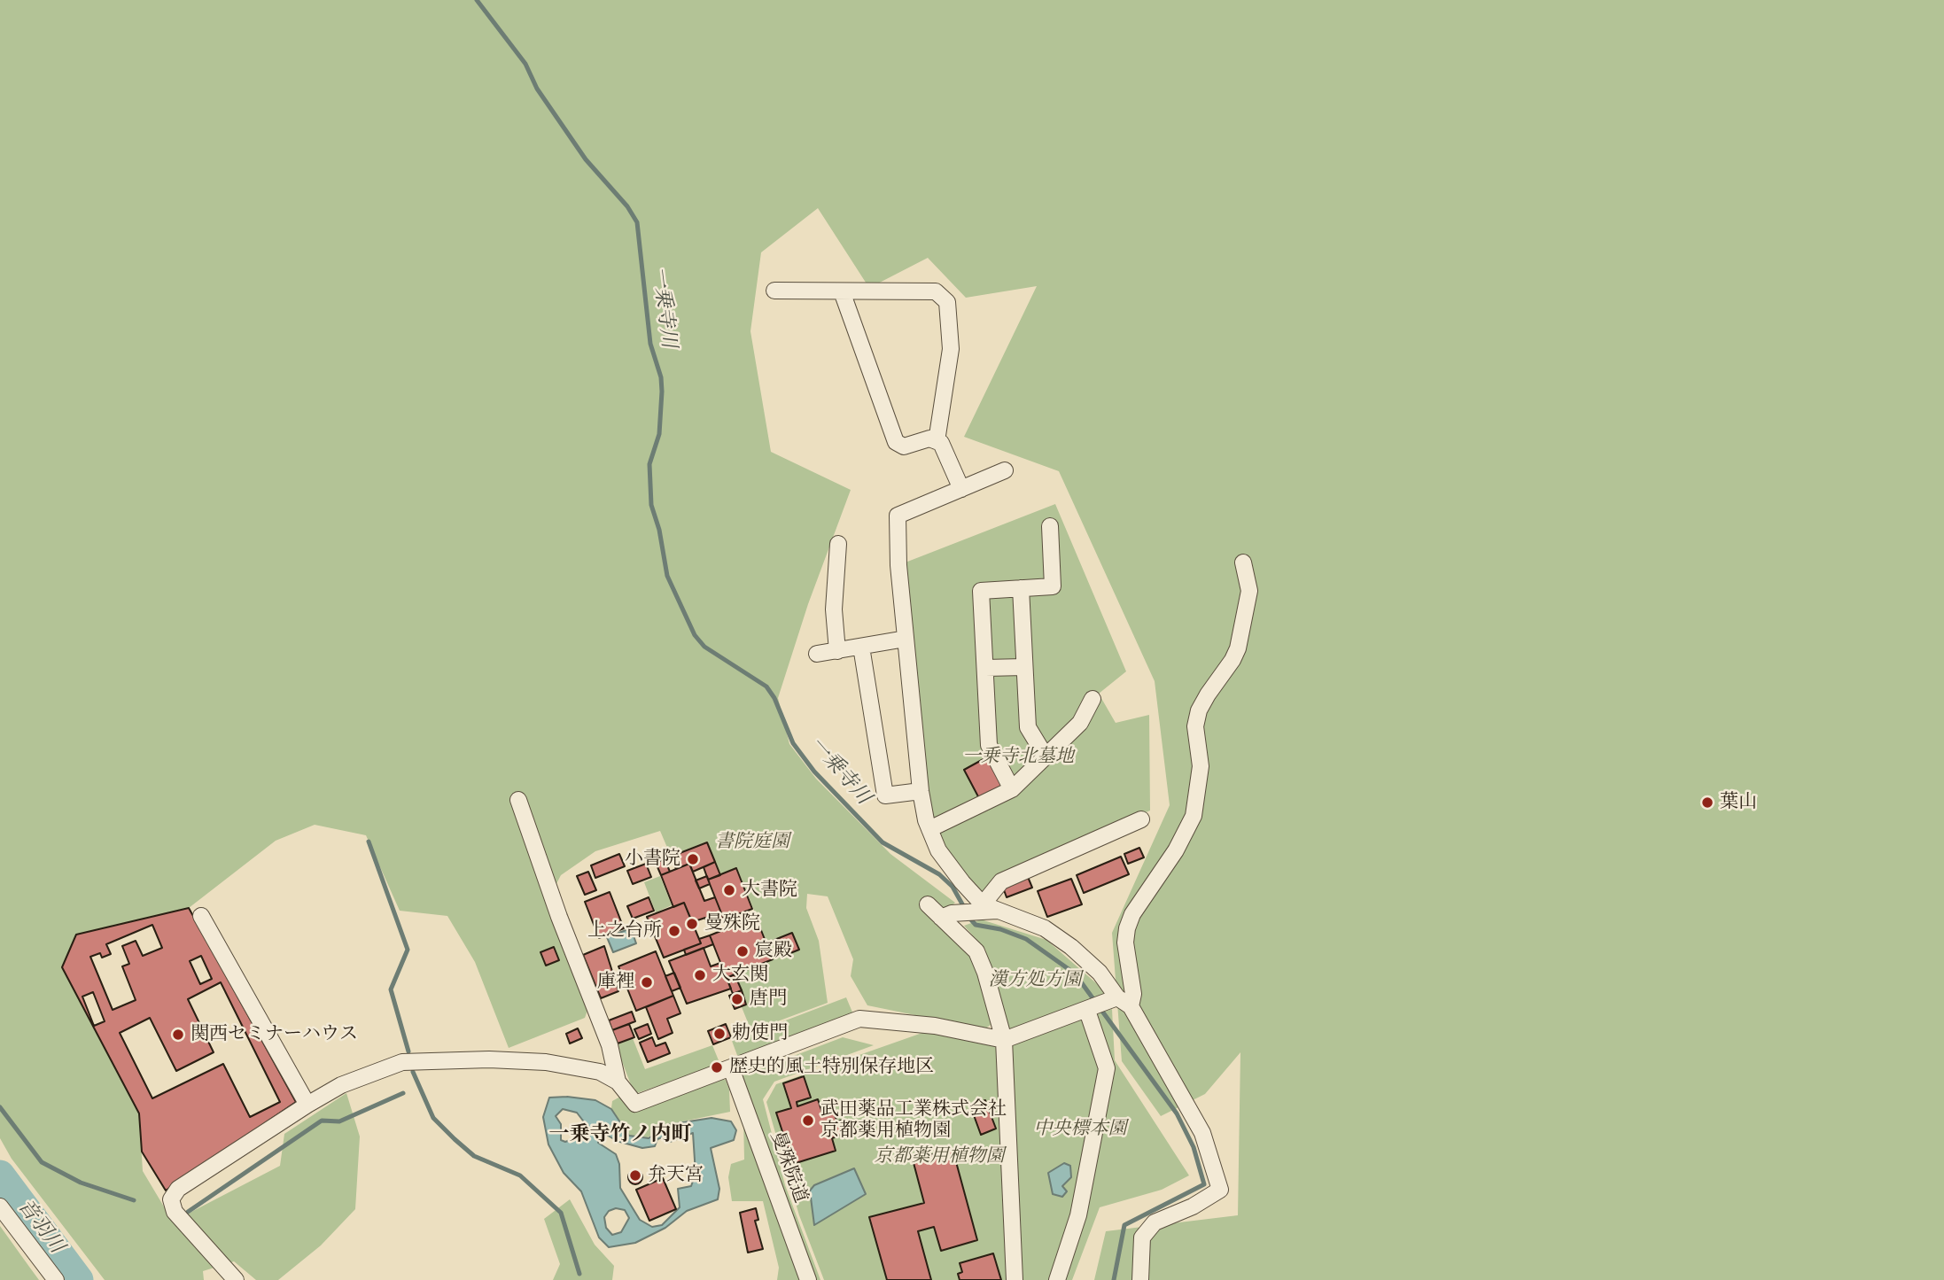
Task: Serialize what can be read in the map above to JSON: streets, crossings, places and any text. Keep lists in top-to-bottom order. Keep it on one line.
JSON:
{"streets":{"street":["曼殊院道"]},"districts":["一乗寺竹ノ内町"],"water":["一乗寺川","音羽川"],"parks":["一乗寺北墓地","書院庭園","漢方処方園","中央標本園","京都薬用植物園"],"places":["葉山","小書院","大書院","曼殊院","上之台所","宸殿","大玄関","庫裡","唐門","勅使門","関西セミナーハウス","歴史的風土特別保存地区","武田薬品工業株式会社 京都薬用植物園","弁天宮"]}
